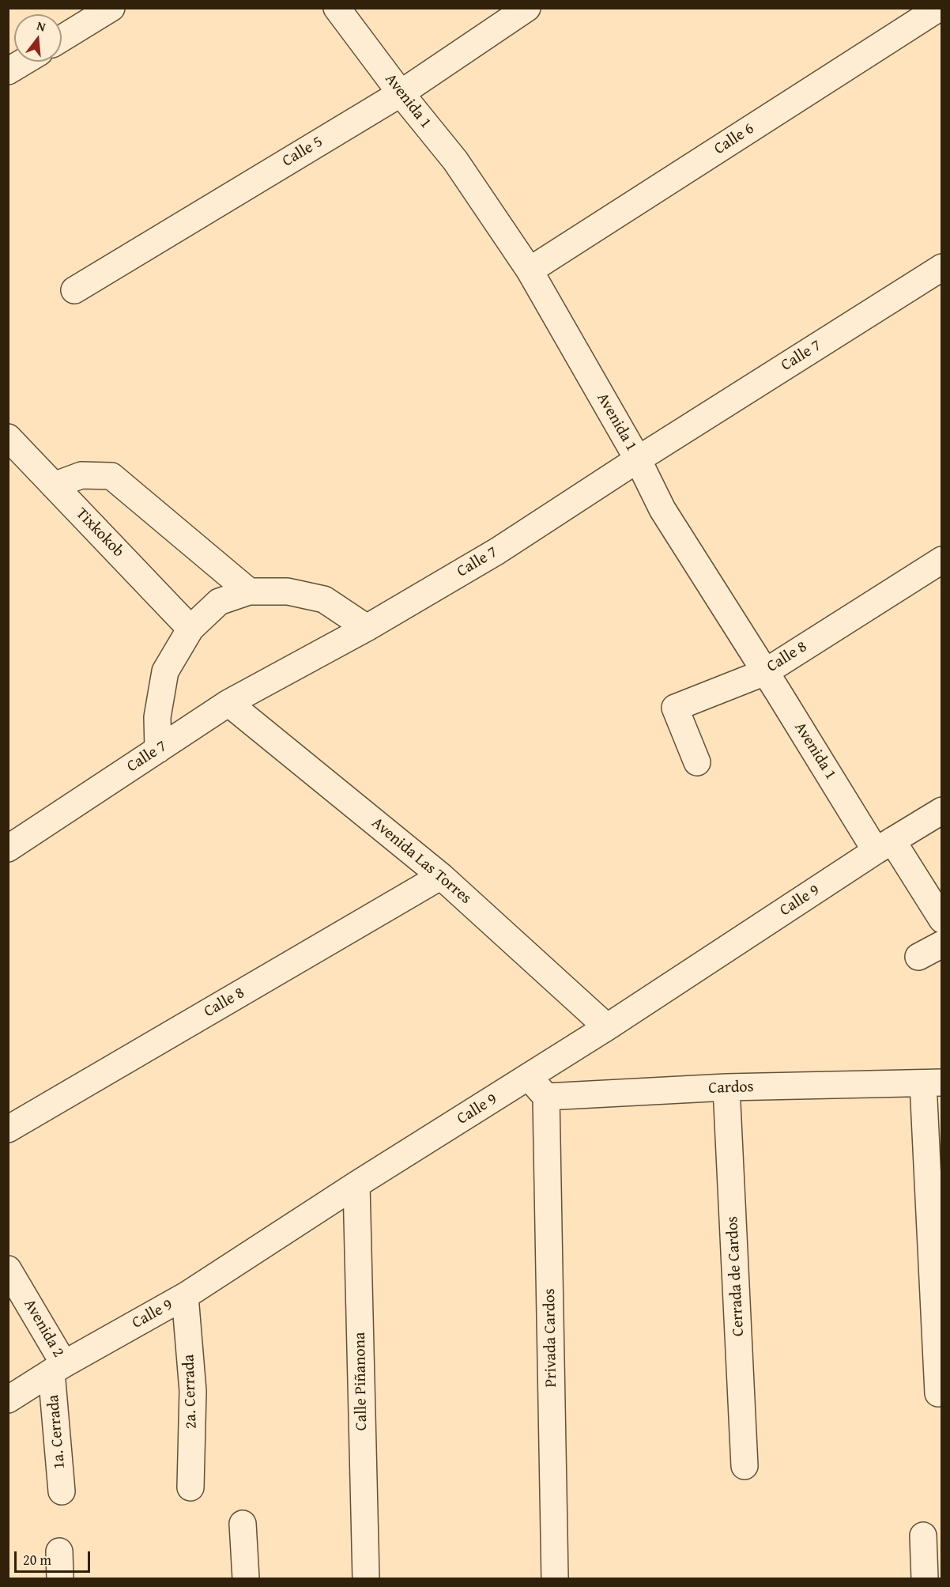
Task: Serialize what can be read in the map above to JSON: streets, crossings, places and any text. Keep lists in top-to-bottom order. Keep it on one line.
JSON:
{"streets":{"street":["Avenida 1","Calle 6","Calle 5","Calle 7","Tixkokob","Calle 8","Avenida Las Torres","Calle 9","Cardos","Cerrada de Cardos","Avenida 2","Privada Cardos","Calle Piñanona","2a. Cerrada","1a. Cerrada"]},"crossings":[["Avenida 1","Calle 6"],["Avenida 1","Calle 5"],["Avenida 1","Calle 7"],["Avenida 1","Calle 8"],["Avenida 1","Calle 9"],["Calle 7","Avenida Las Torres"],["Calle 8","Avenida Las Torres"],["Avenida Las Torres","Calle 9"],["Calle 9","Avenida 2"],["Calle 9","Calle Piñanona"],["Calle 9","2a. Cerrada"],["Calle 9","1a. Cerrada"],["Cardos","Cerrada de Cardos"],["Cardos","Privada Cardos"],["Avenida 2","1a. Cerrada"]],"scale_bar":"20 m","north":"top"}
